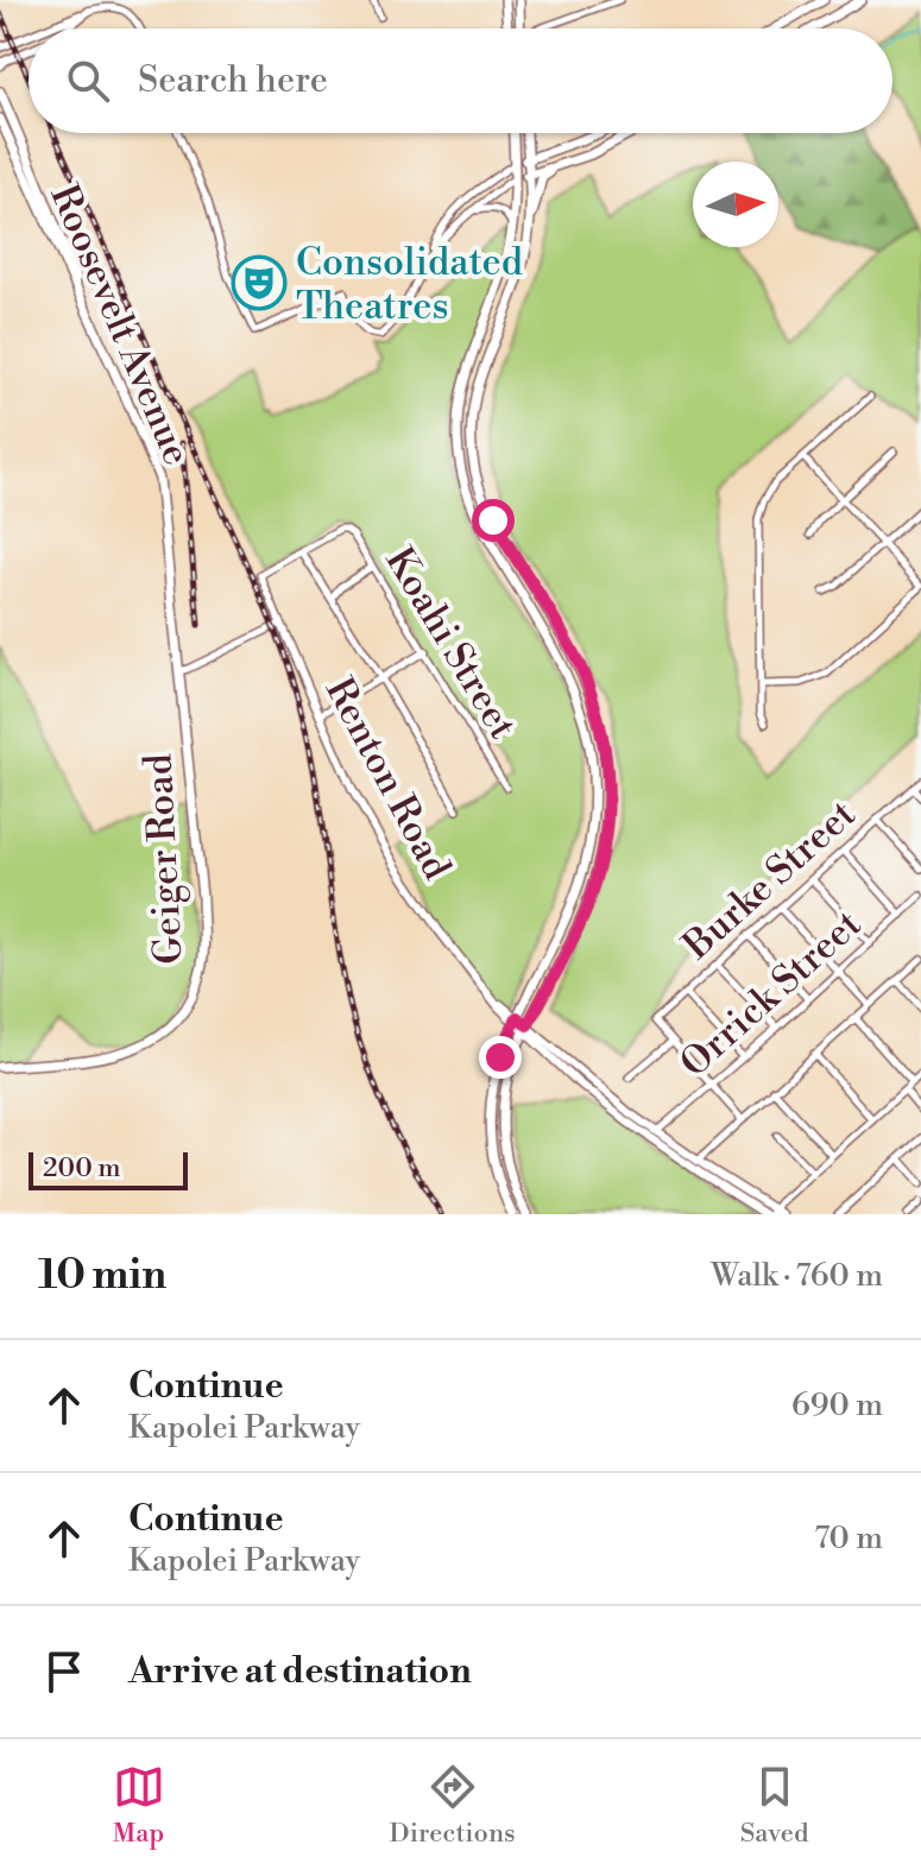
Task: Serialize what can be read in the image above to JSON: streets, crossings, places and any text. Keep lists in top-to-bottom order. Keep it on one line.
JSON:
{"streets":{"main road":["Roosevelt Avenue","Geiger Road"],"street":["Koahi Street","Renton Road","Burke Street","Orrick Street"]},"crossings":[["Roosevelt Avenue","Geiger Road"],["Koahi Street","Renton Road"],["Renton Road","Orrick Street"]],"places":{"theatre":["Consolidated Theatres"]},"scale_bar":"200 m","north":"right","page":{"search":"Search here","scale":"200 m","heading":["10 min","Walk · 760 m"],"list":[["Continue","Kapolei Parkway","690 m"],["Continue","Kapolei Parkway","70 m"],"Arrive at destination"],"nav":["Map","Directions","Saved"]}}
